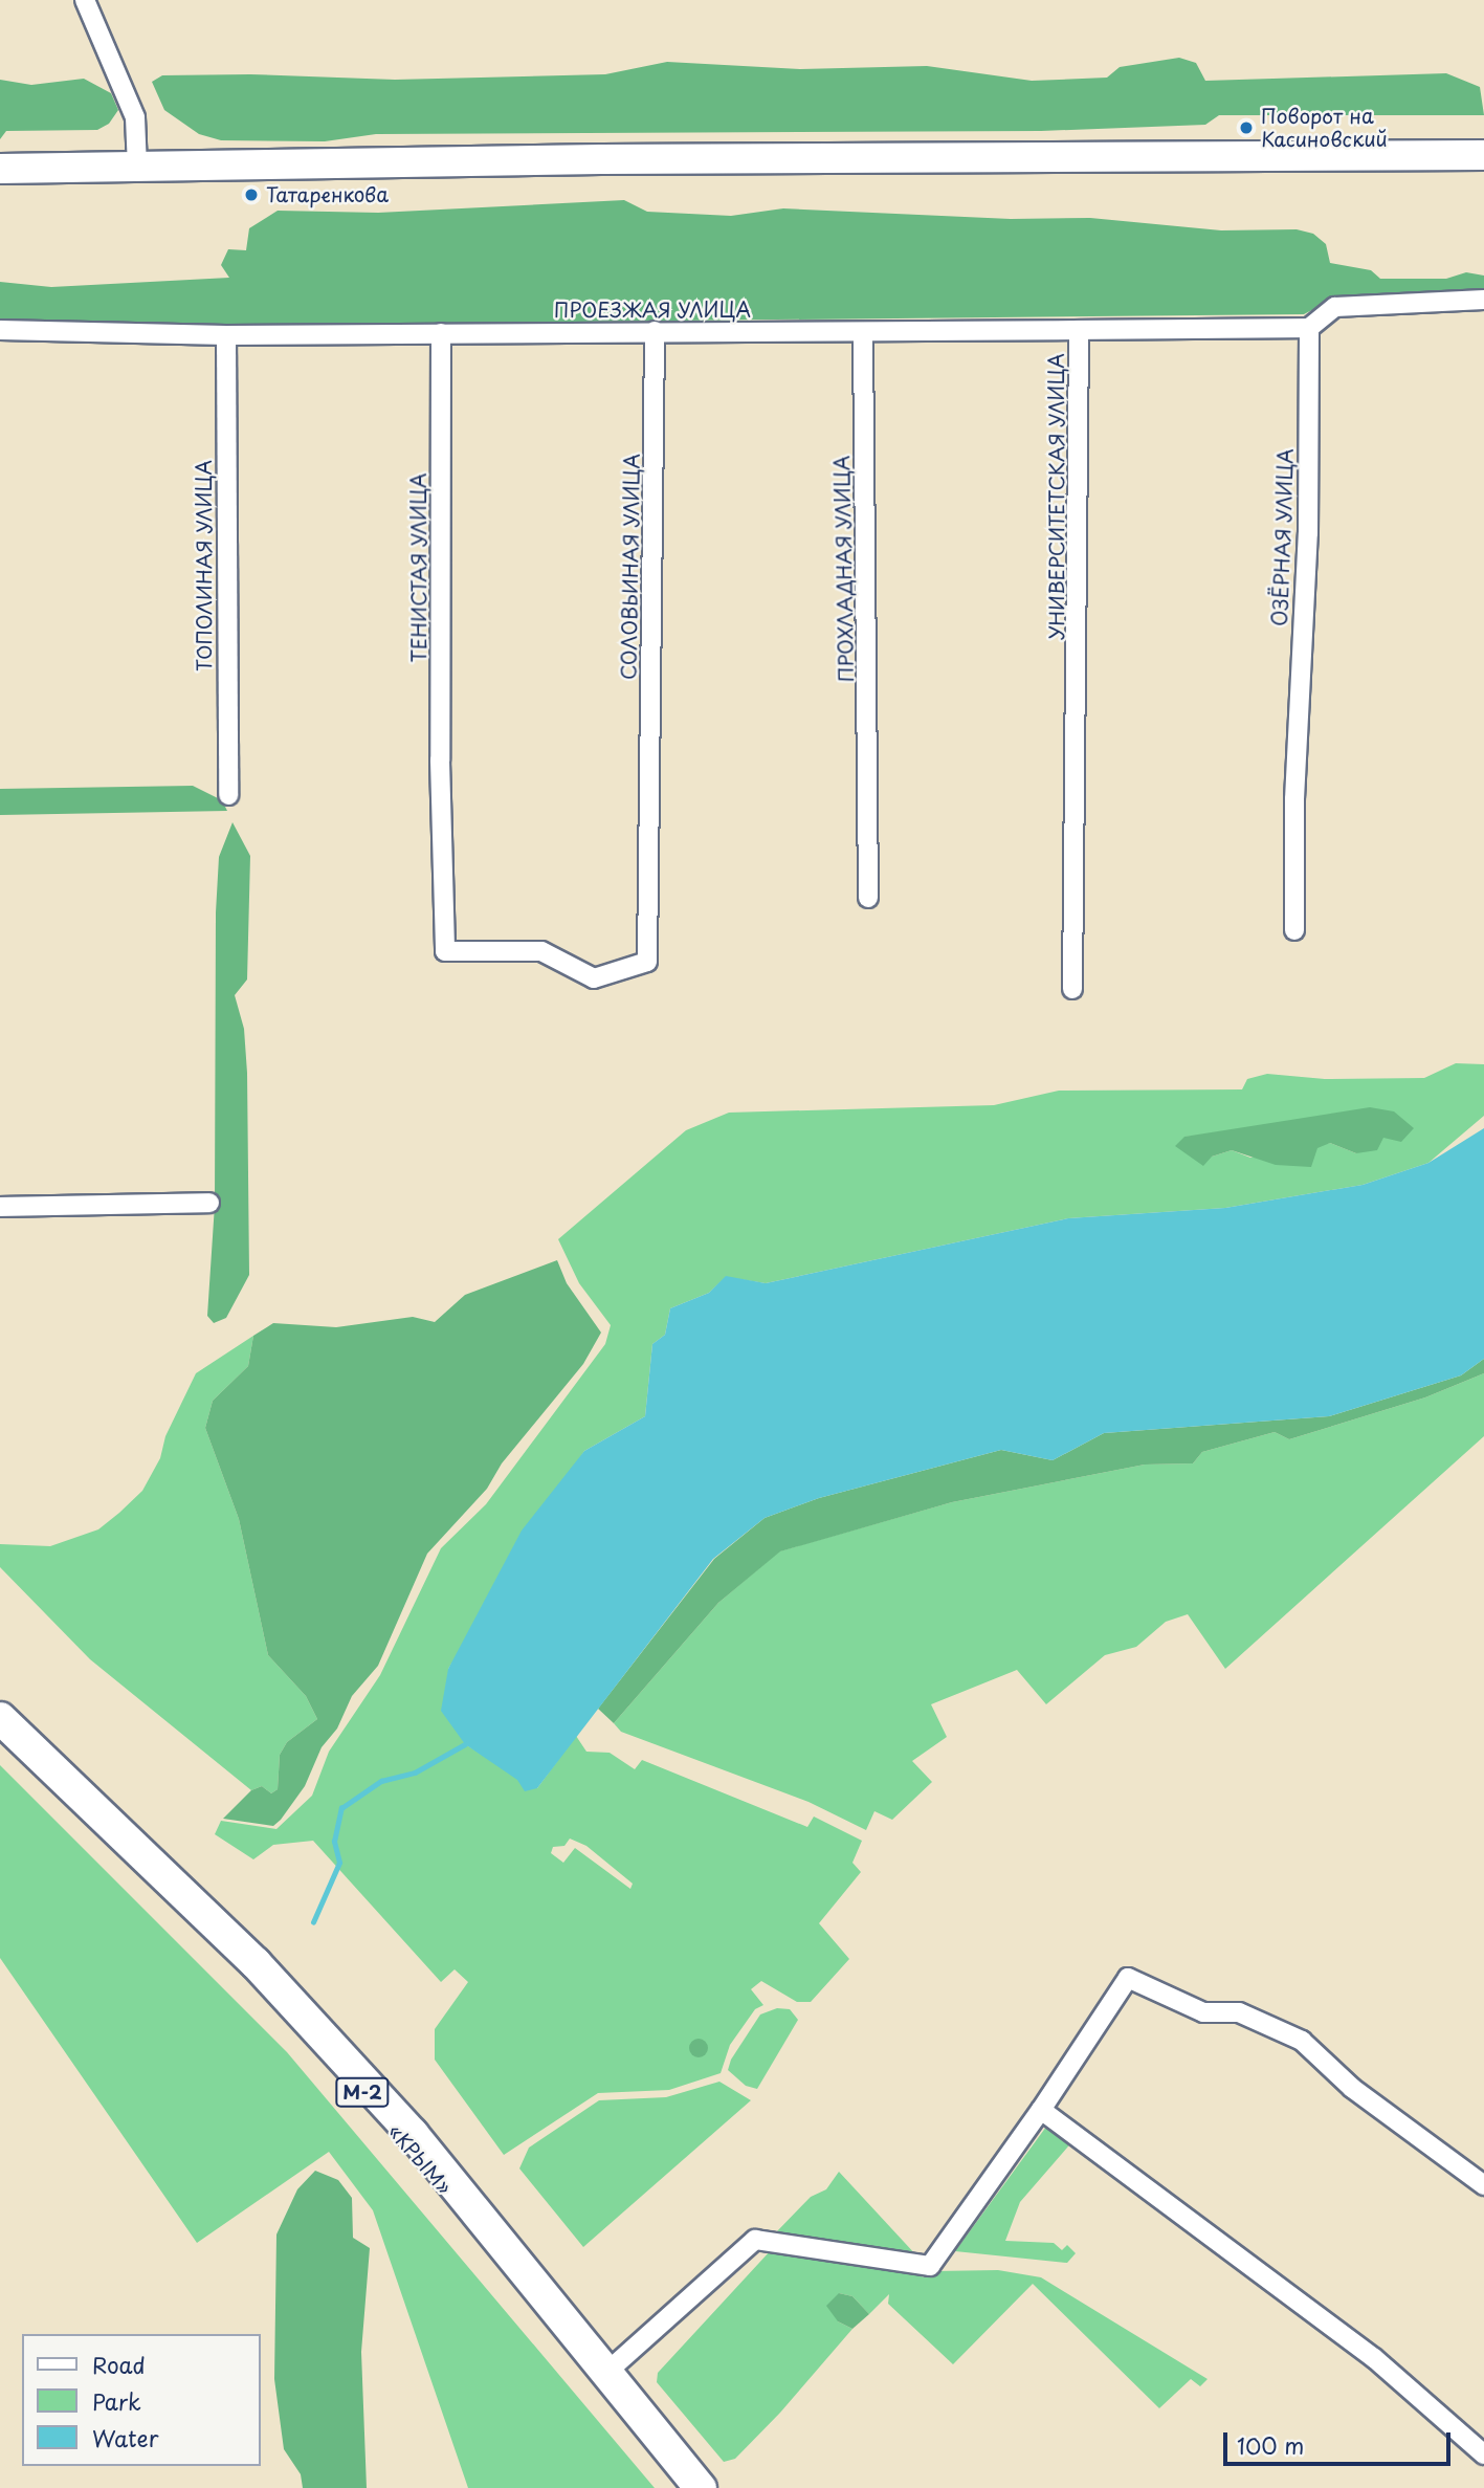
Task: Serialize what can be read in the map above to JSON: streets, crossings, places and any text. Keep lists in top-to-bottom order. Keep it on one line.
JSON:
{"streets":{"highway":["М-2","«КРЫМ»"],"street":["ПРОЕЗЖАЯ УЛИЦА","УНИВЕРСИТЕТСКАЯ УЛИЦА","ОЗЁРНАЯ УЛИЦА","ТОПОЛИНАЯ УЛИЦА","СОЛОВЬИНАЯ УЛИЦА","ТЕНИСТАЯ УЛИЦА","ПРОХЛАДНАЯ УЛИЦА"]},"crossings":[["ПРОЕЗЖАЯ УЛИЦА","УНИВЕРСИТЕТСКАЯ УЛИЦА"],["ПРОЕЗЖАЯ УЛИЦА","ТОПОЛИНАЯ УЛИЦА"],["ПРОЕЗЖАЯ УЛИЦА","СОЛОВЬИНАЯ УЛИЦА"],["ПРОЕЗЖАЯ УЛИЦА","ТЕНИСТАЯ УЛИЦА"],["ПРОЕЗЖАЯ УЛИЦА","ПРОХЛАДНАЯ УЛИЦА"],["УНИВЕРСИТЕТСКАЯ УЛИЦА","ОЗЁРНАЯ УЛИЦА"],["СОЛОВЬИНАЯ УЛИЦА","ТЕНИСТАЯ УЛИЦА"]],"places":["Поворот на Касиновский","Татаренкова"],"legend":["Road","Park","Water"],"scale_bar":"100 m"}
